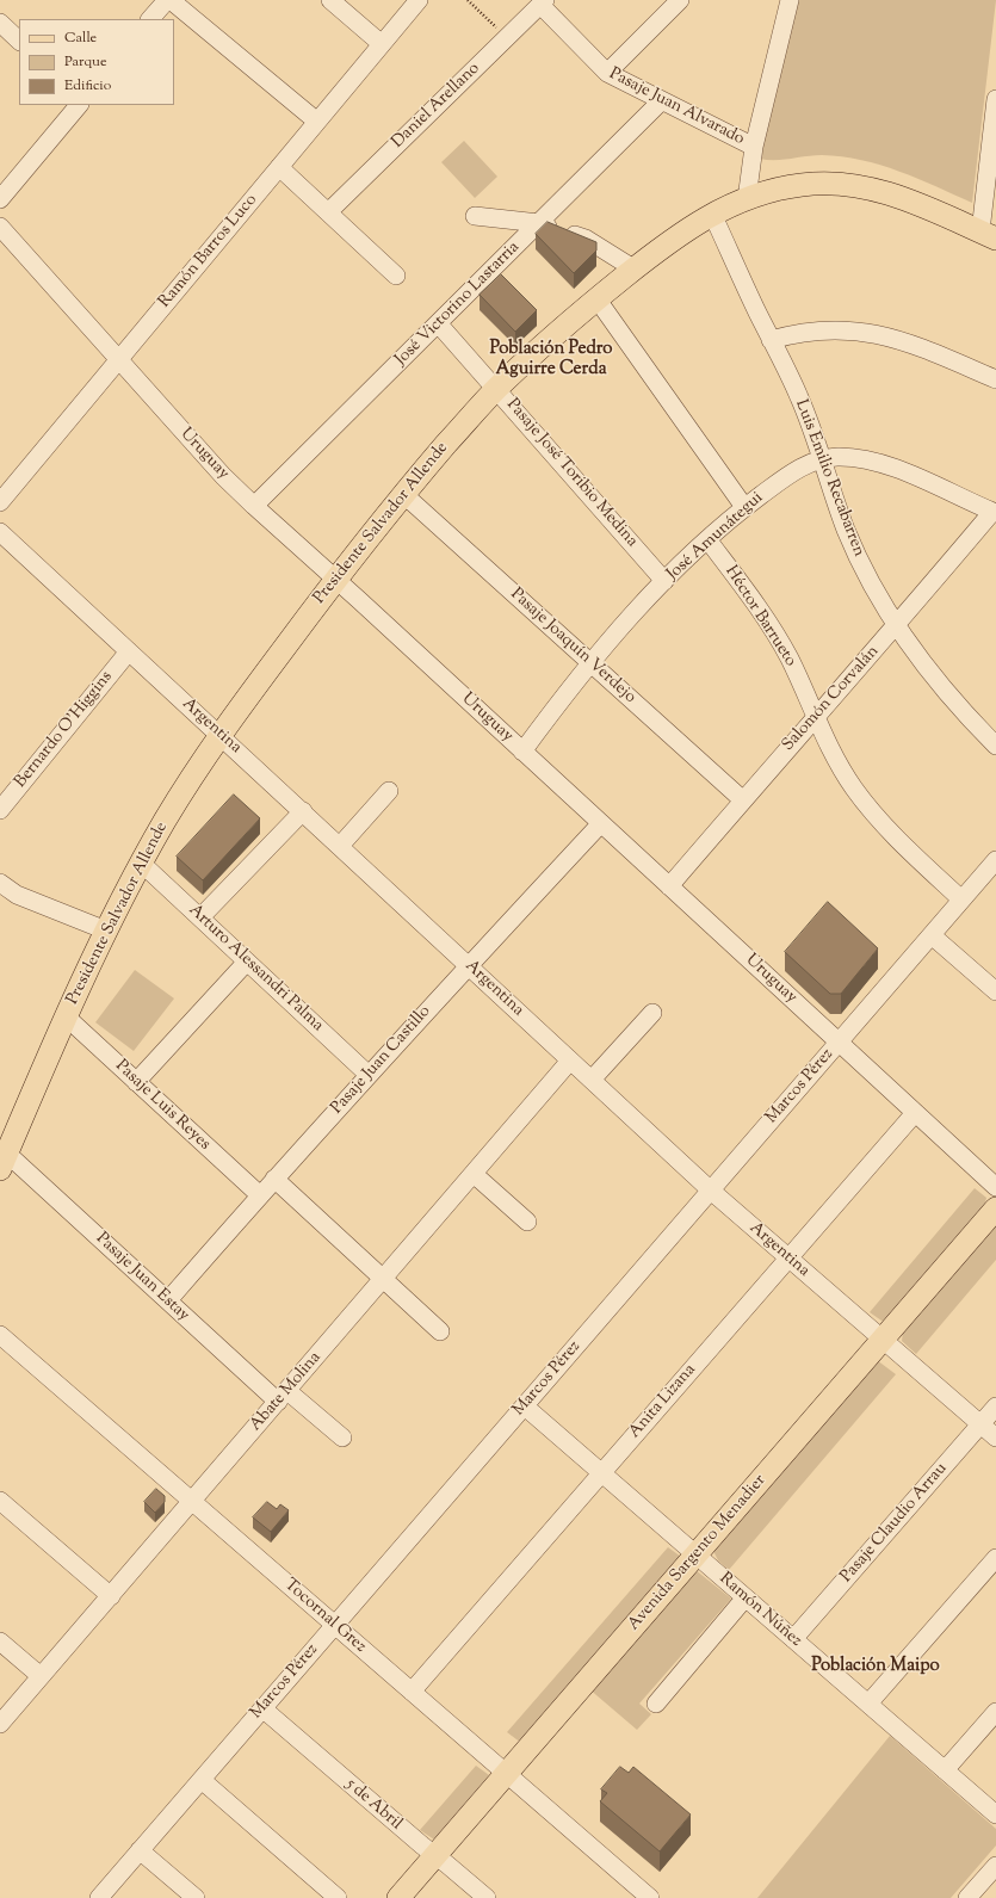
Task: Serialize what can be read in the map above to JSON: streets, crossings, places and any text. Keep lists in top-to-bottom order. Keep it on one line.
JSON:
{"streets":{"main road":["Presidente Salvador Allende","Avenida Sargento Menadier"],"street":["Daniel Arellano","Pasaje Juan Alvarado","Ramón Barros Luco","José Victorino Lastarria","Uruguay","Pasaje José Toribio Medina","Luis Emilio Recabarren","José Amunátegui","Héctor Barrueto","Pasaje Joaquín Verdejo","Salomón Corvalán","Argentina","Bernardo O'Higgins","Arturo Alessandri Palma","Pasaje Juan Castillo","Marcos Pérez","Pasaje Luis Reyes","Pasaje Juan Estay","Abate Molina","Anita Lizana","Pasaje Claudio Arrau","Ramón Núñez","Tocornal Grez","5 de Abril"]},"crossings":[["Daniel Arellano","Pasaje Juan Alvarado"],["Pasaje Juan Alvarado","José Victorino Lastarria"],["Ramón Barros Luco","Uruguay"],["José Victorino Lastarria","Uruguay"],["José Victorino Lastarria","Pasaje José Toribio Medina"],["Uruguay","Presidente Salvador Allende"],["Uruguay","José Amunátegui"],["Uruguay","Salomón Corvalán"],["Uruguay","Pasaje Juan Castillo"],["Uruguay","Marcos Pérez"],["Uruguay","Anita Lizana"],["Pasaje José Toribio Medina","Presidente Salvador Allende"],["Pasaje José Toribio Medina","José Amunátegui"],["Luis Emilio Recabarren","Presidente Salvador Allende"],["Luis Emilio Recabarren","José Amunátegui"],["Luis Emilio Recabarren","Salomón Corvalán"],["Presidente Salvador Allende","Pasaje Joaquín Verdejo"],["Presidente Salvador Allende","Argentina"],["Presidente Salvador Allende","Arturo Alessandri Palma"],["Presidente Salvador Allende","Pasaje Luis Reyes"],["Presidente Salvador Allende","Pasaje Juan Estay"],["José Amunátegui","Héctor Barrueto"],["José Amunátegui","Pasaje Joaquín Verdejo"],["José Amunátegui","Salomón Corvalán"],["Héctor Barrueto","Salomón Corvalán"],["Héctor Barrueto","Marcos Pérez"],["Pasaje Joaquín Verdejo","Salomón Corvalán"],["Argentina","Bernardo O'Higgins"],["Argentina","Pasaje Juan Castillo"],["Argentina","Marcos Pérez"],["Argentina","Abate Molina"],["Argentina","Anita Lizana"],["Argentina","Pasaje Claudio Arrau"],["Argentina","Avenida Sargento Menadier"],["Arturo Alessandri Palma","Pasaje Juan Castillo"],["Pasaje Juan Castillo","Pasaje Luis Reyes"],["Pasaje Juan Castillo","Pasaje Juan Estay"],["Marcos Pérez","Ramón Núñez"],["Marcos Pérez","Tocornal Grez"],["Marcos Pérez","5 de Abril"],["Pasaje Juan Estay","Abate Molina"],["Abate Molina","Tocornal Grez"],["Anita Lizana","Ramón Núñez"],["Anita Lizana","Tocornal Grez"],["Pasaje Claudio Arrau","Ramón Núñez"],["Avenida Sargento Menadier","Ramón Núñez"],["Avenida Sargento Menadier","Tocornal Grez"],["Avenida Sargento Menadier","5 de Abril"]],"districts":["Población Pedro Aguirre Cerda","Población Maipo"],"legend":["Calle","Parque","Edificio"]}
